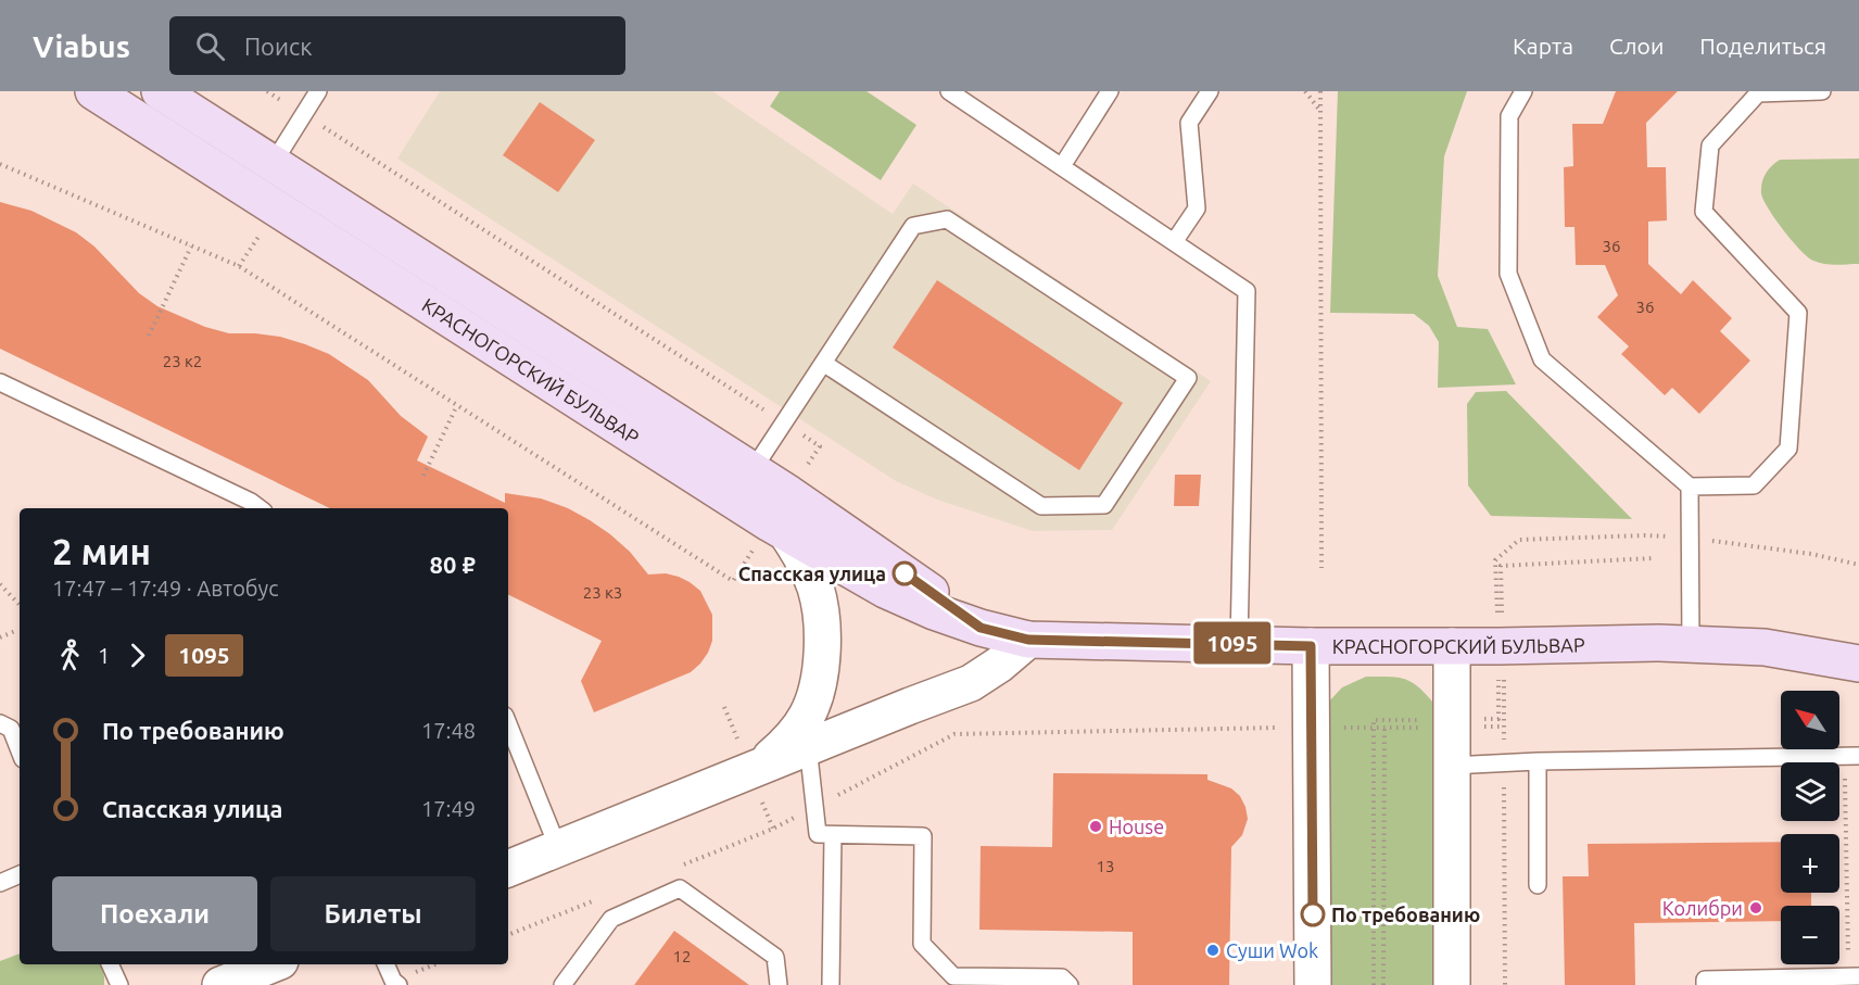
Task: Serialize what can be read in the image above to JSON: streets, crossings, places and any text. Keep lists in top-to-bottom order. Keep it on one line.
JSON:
{"streets":{"main road":["КРАСНОГОРСКИЙ БУЛЬВАР"]},"places":["Спасская улица","House","Колибри","По требованию","Суши Wok"],"lines":["bus line 1095"],"house_numbers":["36","36","23 к2","23 к3","13","12"],"north":"top left","page":{"header":"Viabus","search":"Поиск","nav":["Карта","Слои","Поделиться"],"on_map":"1095","heading":["2 мин","17:47 – 17:49 · Автобус","80 ₽"],"legs":["1","1095"],"map_buttons":["+","−"],"list":[{"name":"По требованию","value":"17:48"},{"name":"Спасская улица","value":"17:49"}],"buttons":["Поехали","Билеты"]}}
